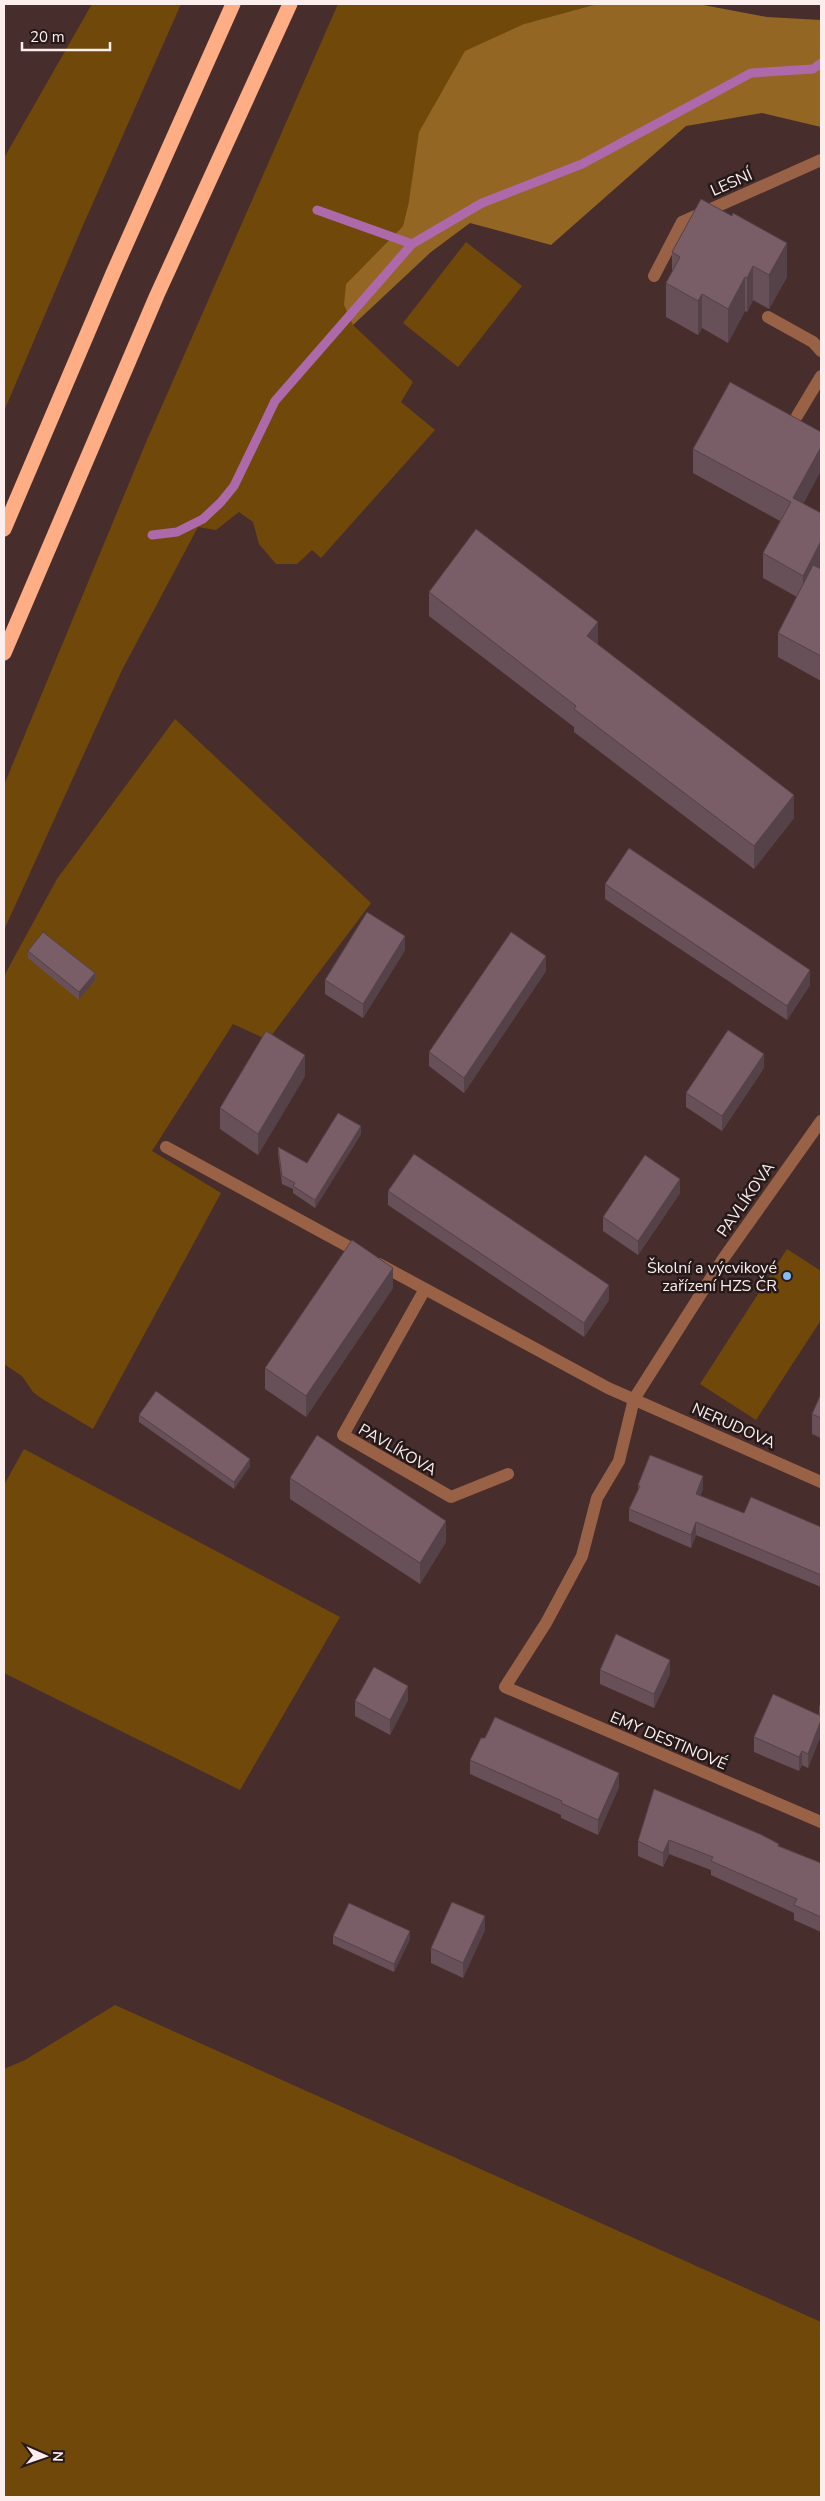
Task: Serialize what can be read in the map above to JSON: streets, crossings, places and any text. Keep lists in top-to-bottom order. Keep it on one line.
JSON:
{"streets":{"street":["LESNÍ","PAVLÍKOVA","NERUDOVA","EMY DESTINOVÉ"]},"crossings":[["PAVLÍKOVA","NERUDOVA"],["PAVLÍKOVA","EMY DESTINOVÉ"]],"places":["Školní a výcvikové zařízení HZS ČR"],"scale_bar":"20 m","north":"right"}
